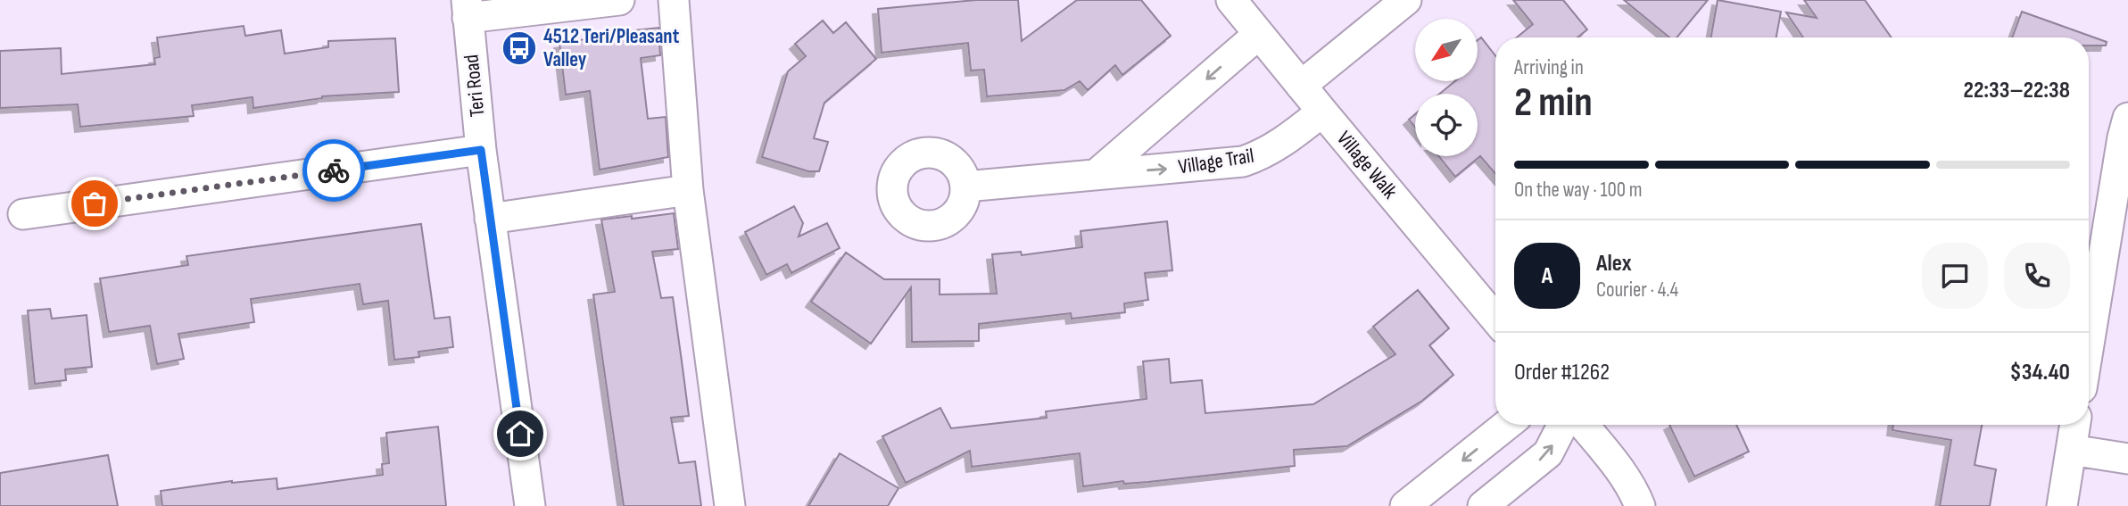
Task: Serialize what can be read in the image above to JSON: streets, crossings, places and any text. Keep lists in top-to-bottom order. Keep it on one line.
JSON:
{"streets":{"street":["Teri Road","Village Trail","Village Walk"]},"crossings":[["Village Trail","Village Walk"]],"places":{"bus stop":["4512 Teri/Pleasant Valley"]},"north":"bottom left","page":{"heading":["2 min","Arriving in","22:33–22:38"],"panel":["Alex","Courier · 4.4","Order #1262","$34.40"],"bar":"On the way · 100 m","round":"A"}}
